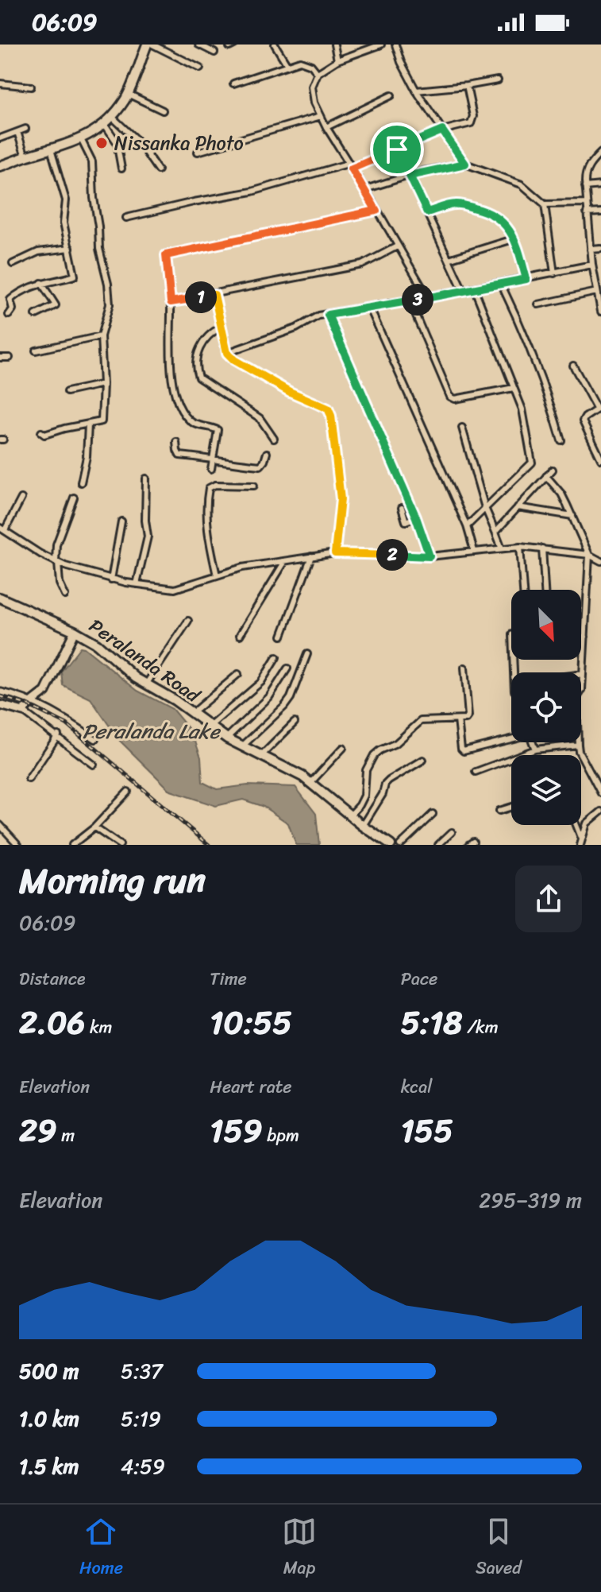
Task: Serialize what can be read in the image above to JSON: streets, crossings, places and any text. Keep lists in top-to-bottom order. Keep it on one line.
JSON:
{"streets":{"main road":["Peralanda Road"]},"water":["Peralanda Lake"],"places":["Nissanka Photo"],"north":"bottom right","page":{"status":"06:09","pins":["1","3","2"],"heading":["Morning run","06:09"],"stats":[["Distance","2.06 km"],["Time","10:55"],["Pace","5:18 /km"],["Elevation","29 m"],["Heart rate","159 bpm"],["kcal","155"]],"chart":["Elevation","295–319 m"],"list":[{"name":"500 m","note":"5:37"},{"name":"1.0 km","note":"5:19"},{"name":"1.5 km","note":"4:59"}],"tabs":["Home","Map","Saved"]}}
